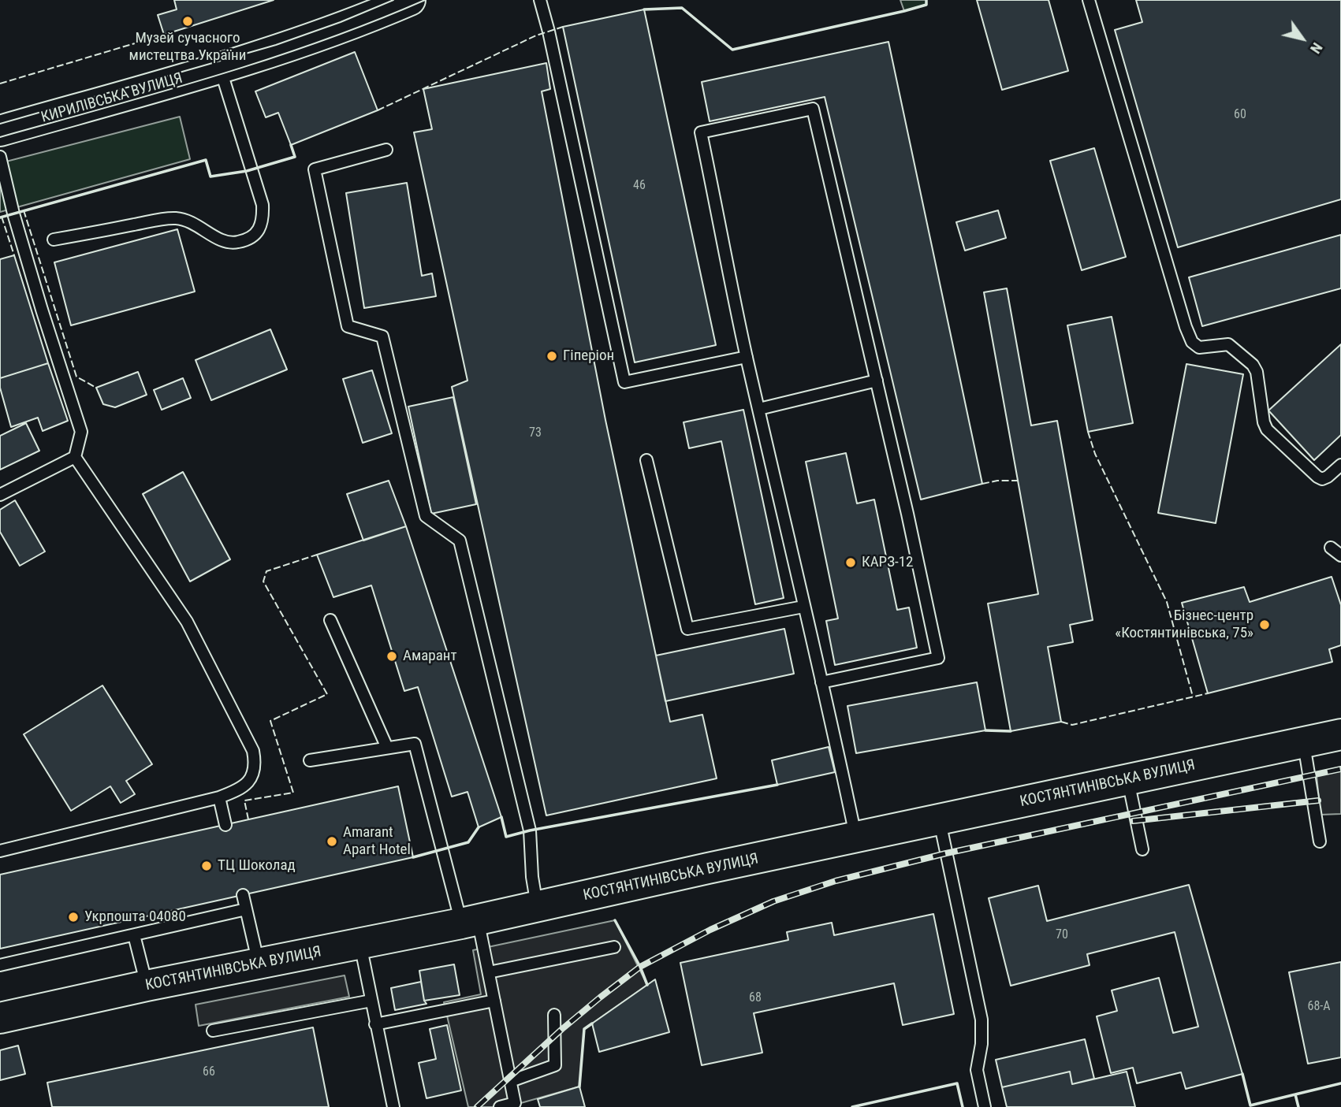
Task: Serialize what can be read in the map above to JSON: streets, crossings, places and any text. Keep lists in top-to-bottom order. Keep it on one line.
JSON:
{"streets":{"main road":["КИРИЛІВСЬКА ВУЛИЦЯ","КОСТЯНТИНІВСЬКА ВУЛИЦЯ"]},"places":["Музей сучасного мистецтва України","Гіперіон","КАРЗ-12","Бізнес-центр «Костянтинівська, 75»","Амарант","Amarant Apart Hotel","ТЦ Шоколад","Укрпошта 04080"],"house_numbers":["60","46","73","70","68","68-А","66"],"north":"bottom right"}
